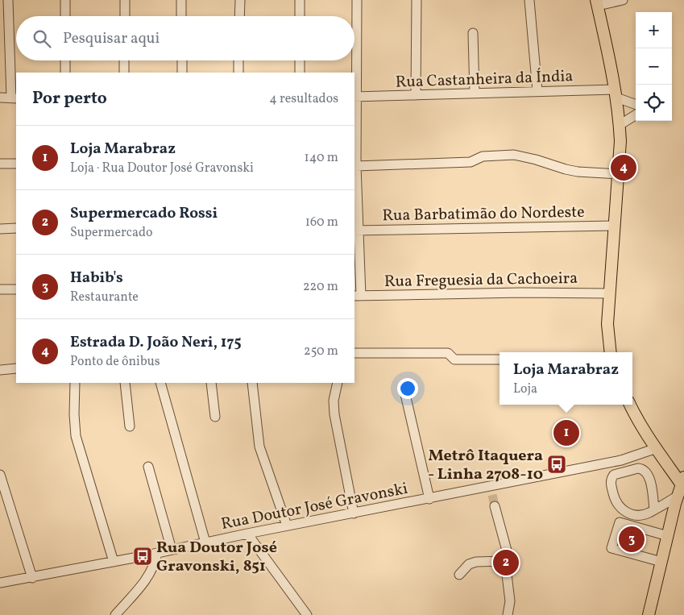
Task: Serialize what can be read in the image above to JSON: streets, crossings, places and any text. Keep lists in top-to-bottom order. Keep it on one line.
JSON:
{"streets":{"street":["Rua Castanheira da Índia","Rua Barbatimão do Nordeste","Rua Freguesia da Cachoeira","Rua Doutor José Gravonski"]},"places":{"bus stop":["Metrô Itaquera - Linha 2708-10","Rua Doutor José Gravonski, 851"]},"page":{"map_buttons":["+","−"],"search":"Pesquisar aqui","heading":["Por perto","4 resultados"],"list":[{"mark":"1","name":"Loja Marabraz","note":"Loja · Rua Doutor José Gravonski","value":"140 m"},{"mark":"2","name":"Supermercado Rossi","note":"Supermercado","value":"160 m"},{"mark":"3","name":"Habib's","note":"Restaurante","value":"220 m"},{"mark":"4","name":"Estrada D. João Neri, 175","note":"Ponto de ônibus","value":"250 m"}],"pins":["4","1","3","2"],"popup":["Loja Marabraz","Loja"]}}
